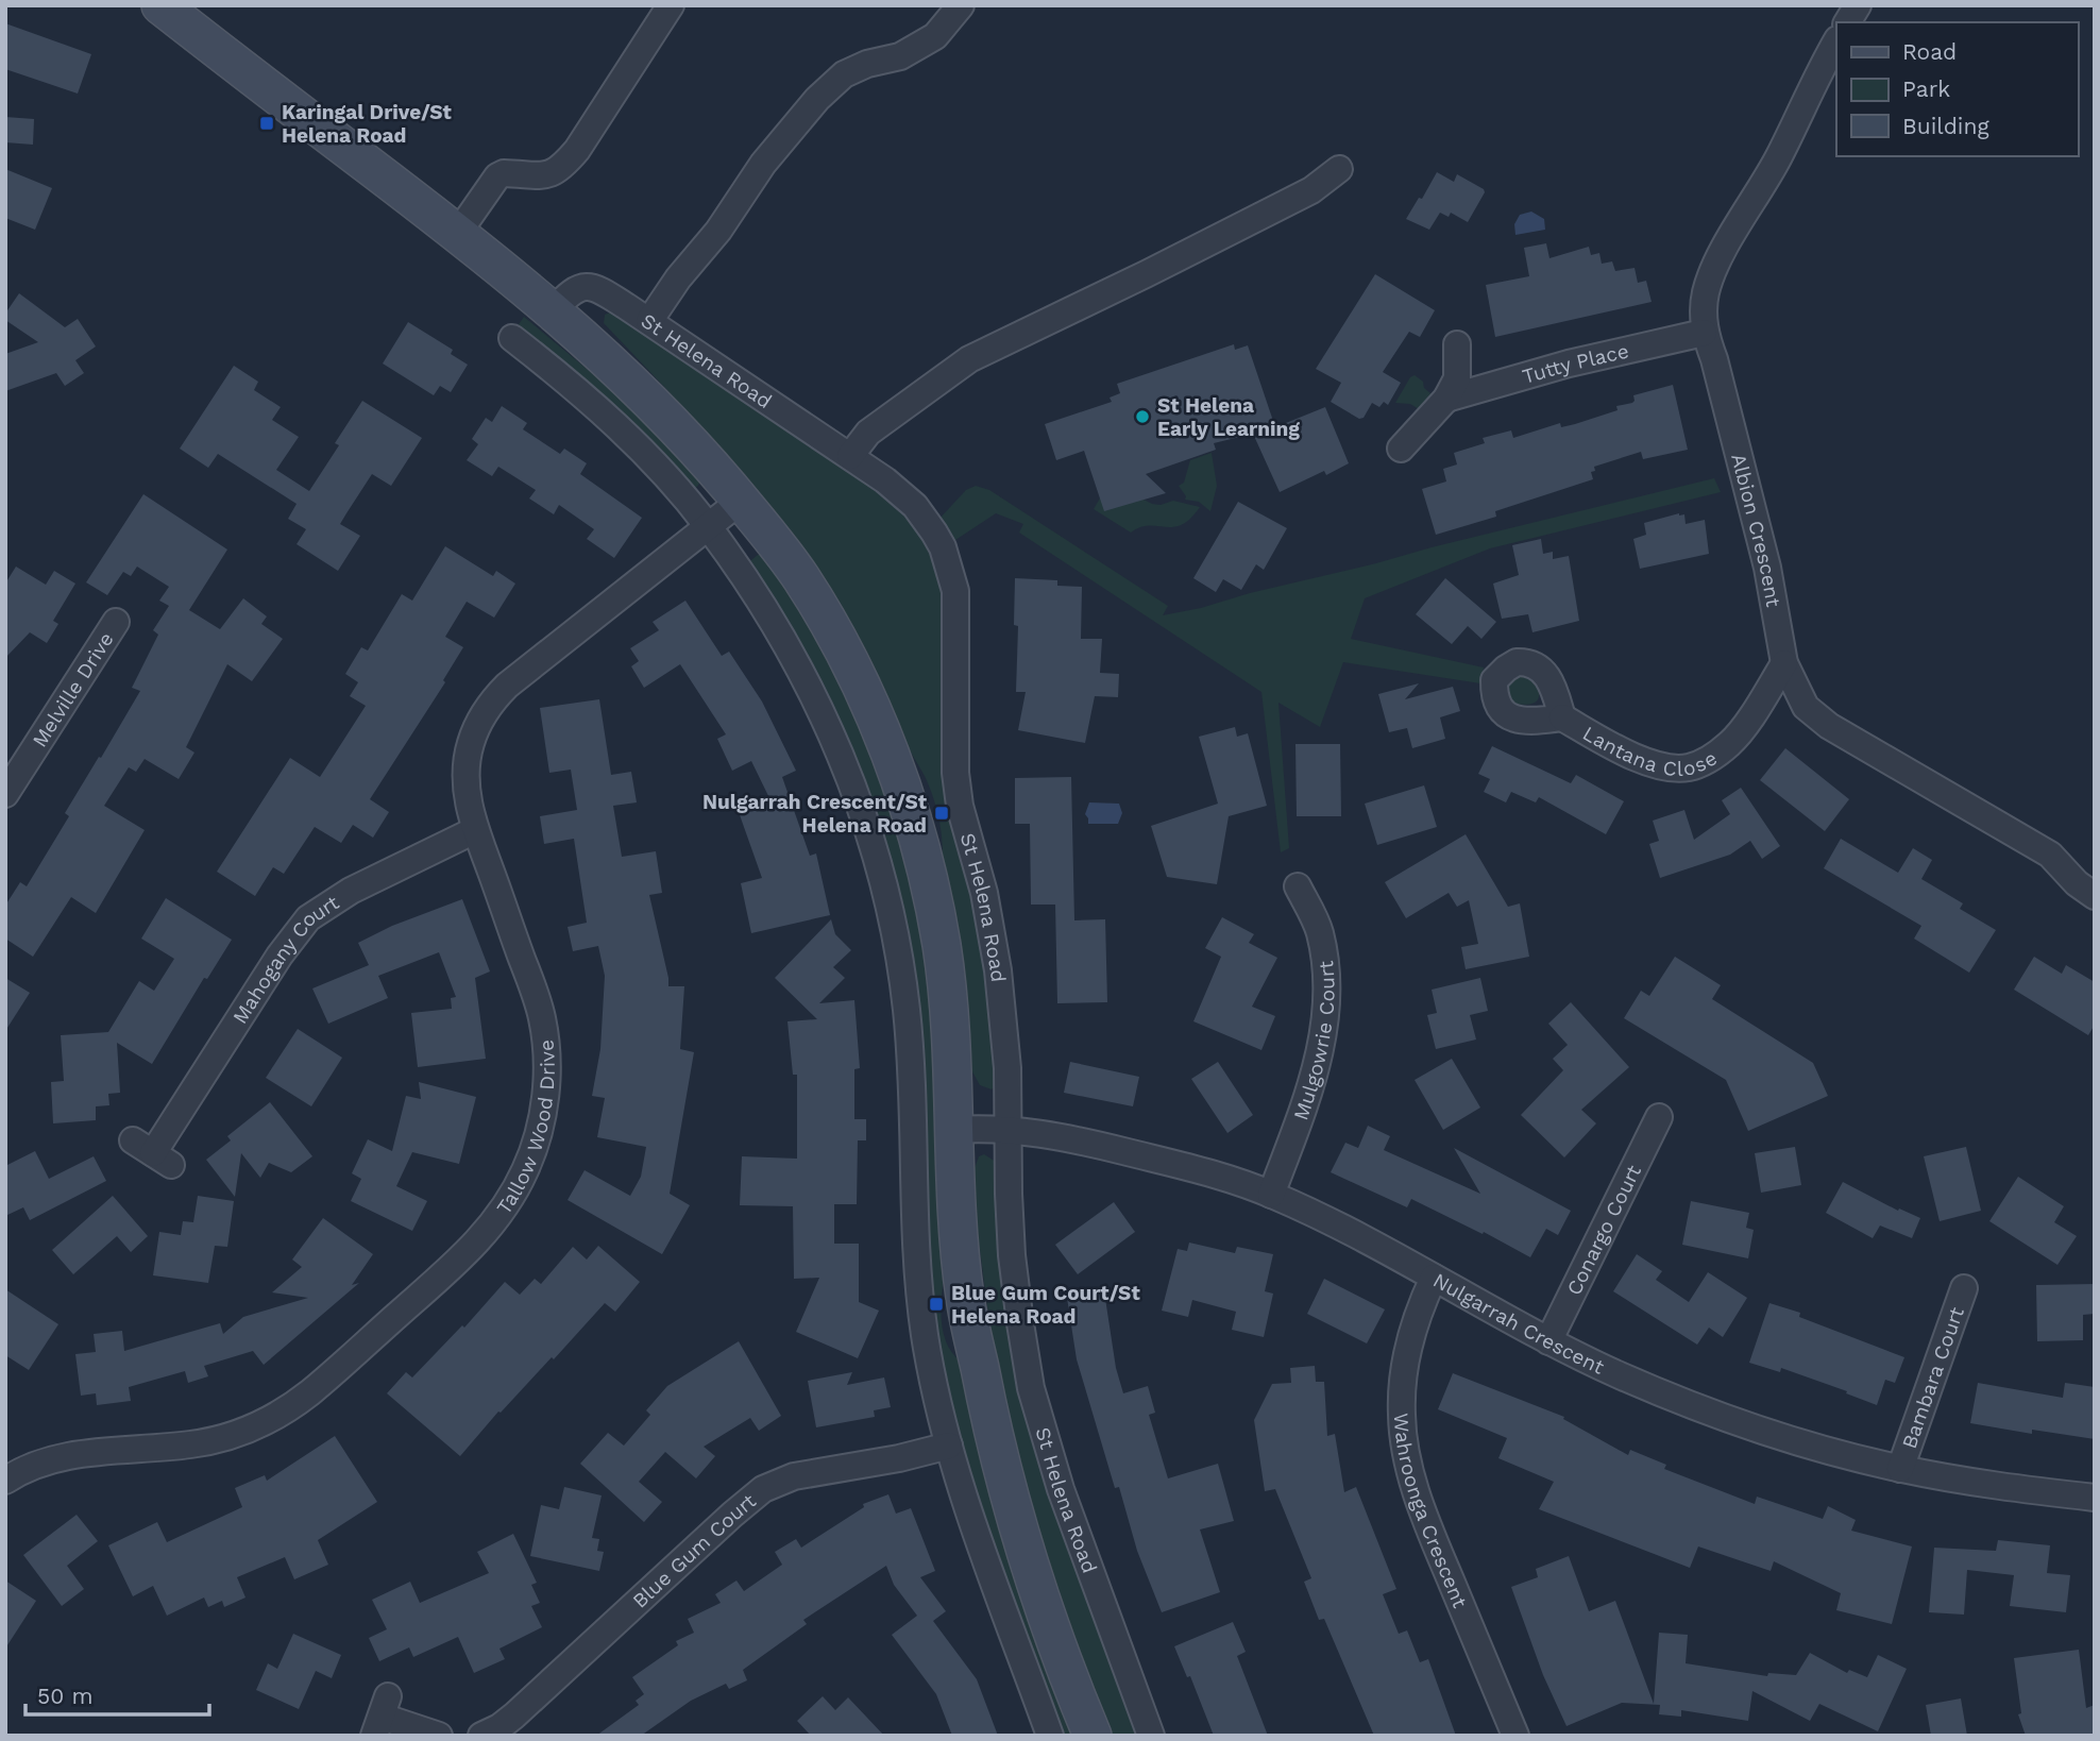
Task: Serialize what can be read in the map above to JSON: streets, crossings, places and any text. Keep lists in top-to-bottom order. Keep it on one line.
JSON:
{"streets":{"street":["St Helena Road","Tutty Place","Albion Crescent","Melville Drive","Lantana Close","Mahogany Court","Mulgowrie Court","Tallow Wood Drive","Conargo Court","Nulgarrah Crescent","Bambara Court","Wahroonga Crescent","Blue Gum Court"]},"crossings":[["St Helena Road","Nulgarrah Crescent"],["Tutty Place","Albion Crescent"],["Albion Crescent","Lantana Close"],["Mahogany Court","Tallow Wood Drive"],["Mulgowrie Court","Nulgarrah Crescent"],["Conargo Court","Nulgarrah Crescent"],["Nulgarrah Crescent","Bambara Court"],["Nulgarrah Crescent","Wahroonga Crescent"]],"places":{"transit":["Karingal Drive/St Helena Road","Nulgarrah Crescent/St Helena Road","Blue Gum Court/St Helena Road"],"other":["St Helena Early Learning"]},"legend":["Road","Park","Building"],"scale_bar":"50 m"}
